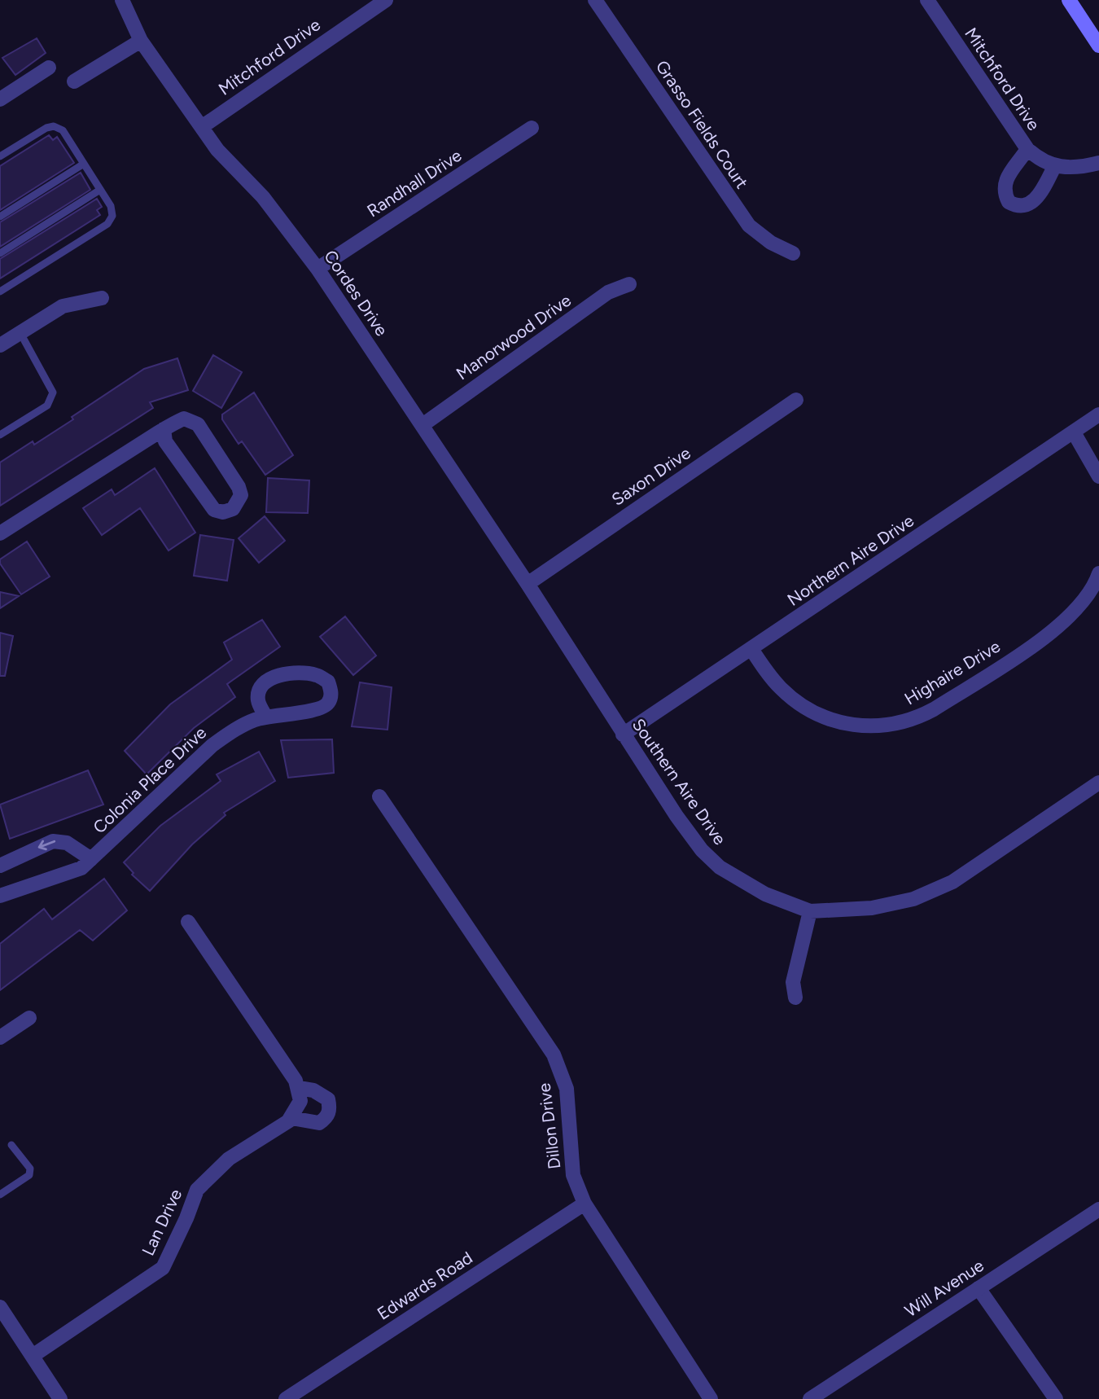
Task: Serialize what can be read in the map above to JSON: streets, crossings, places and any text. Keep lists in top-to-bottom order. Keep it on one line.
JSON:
{"streets":{"street":["Mitchford Drive","Grasso Fields Court","Randhall Drive","Cordes Drive","Manorwood Drive","Saxon Drive","Northern Aire Drive","Highaire Drive","Colonia Place Drive","Southern Aire Drive","Dillon Drive","Lan Drive","Edwards Road","Will Avenue"]},"crossings":[["Mitchford Drive","Cordes Drive"],["Randhall Drive","Cordes Drive"],["Cordes Drive","Manorwood Drive"],["Cordes Drive","Saxon Drive"],["Cordes Drive","Southern Aire Drive"],["Northern Aire Drive","Highaire Drive"],["Northern Aire Drive","Southern Aire Drive"],["Dillon Drive","Edwards Road"]]}
